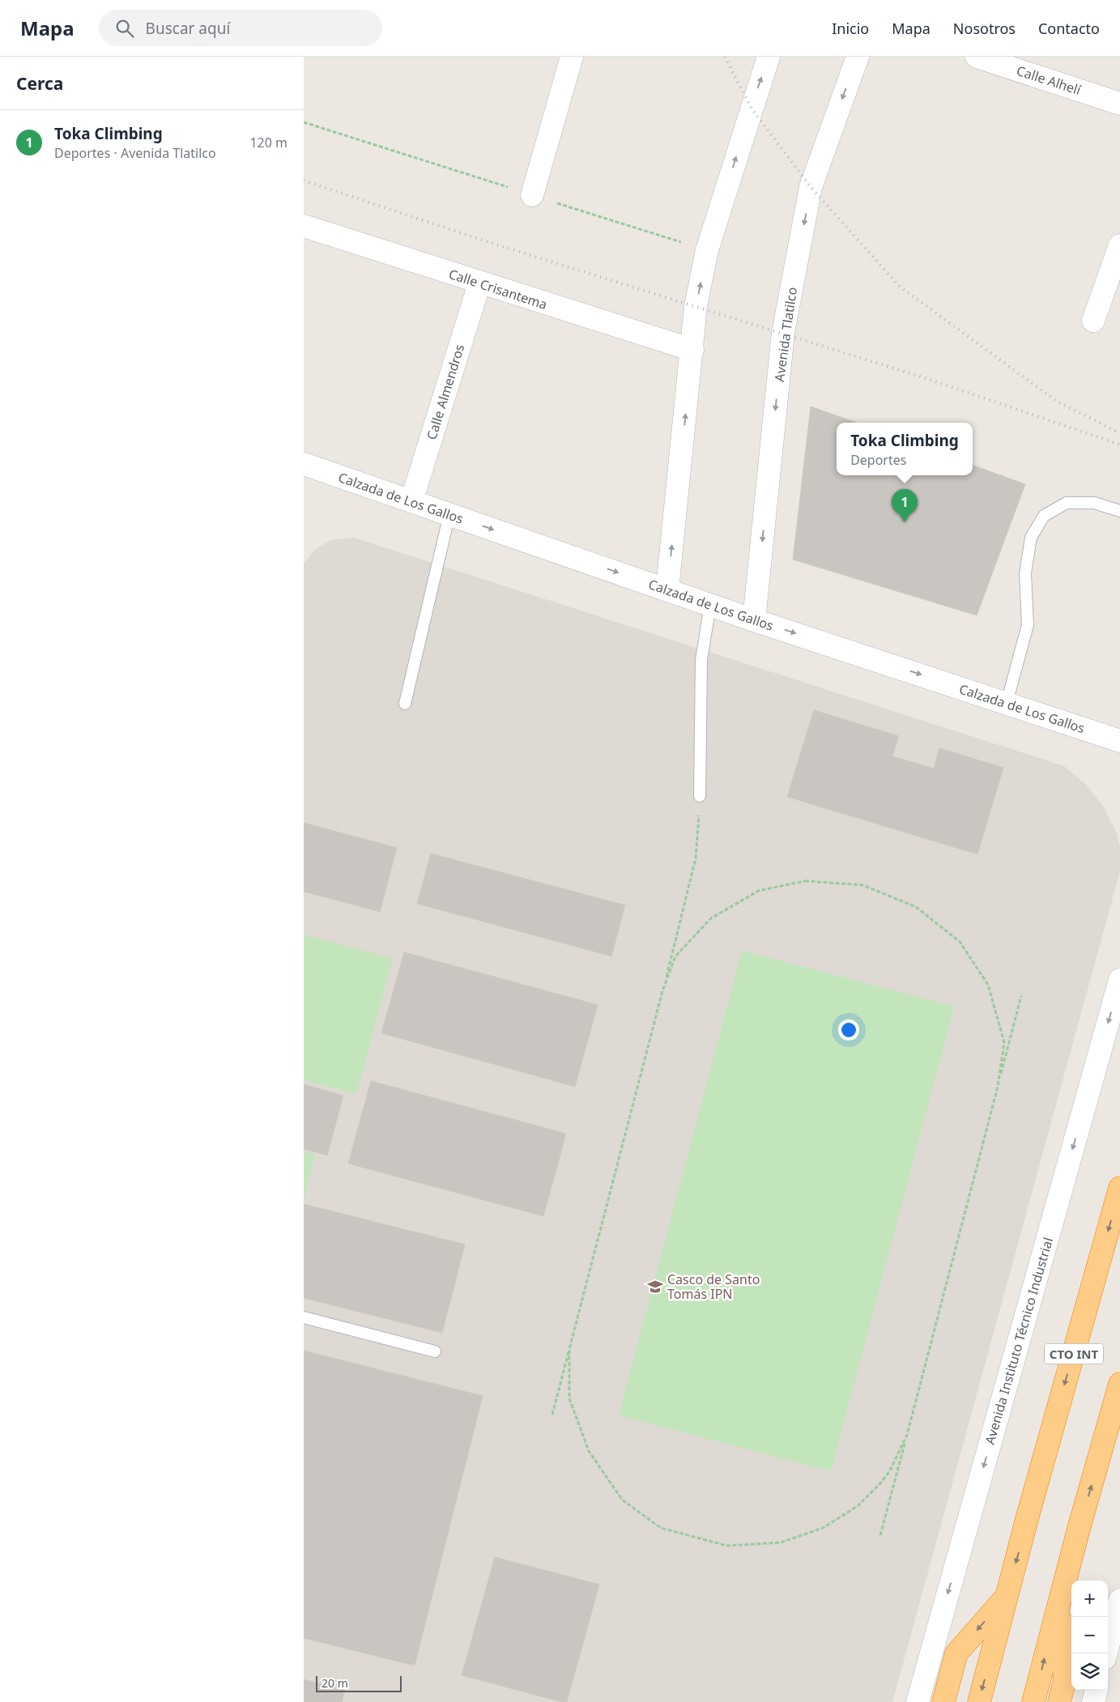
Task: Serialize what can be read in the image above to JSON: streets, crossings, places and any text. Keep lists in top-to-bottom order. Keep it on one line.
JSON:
{"streets":{"highway":["CTO INT"],"street":["Calle Alhelí","Calle Crisantema","Avenida Tlatilco","Calle Almendros","Calzada de Los Gallos","Avenida Instituto Técnico Industrial"]},"crossings":[["Calle Crisantema","Calle Almendros"],["Avenida Tlatilco","Calzada de Los Gallos"],["Calle Almendros","Calzada de Los Gallos"]],"one_way":["Calzada de Los Gallos","Avenida Instituto Técnico Industrial"],"places":{"school or university":["Casco de Santo Tomás IPN"]},"scale_bar":"20 m","page":{"header":"Mapa","search":"Buscar aquí","nav":["Inicio","Mapa","Nosotros","Contacto"],"heading":"Cerca","list":[{"mark":"1","name":"Toka Climbing","note":"Deportes · Avenida Tlatilco","value":"120 m"}],"popup":["Toka Climbing","Deportes"],"pins":"1","map_buttons":["+","−"],"scale":"20 m"}}
